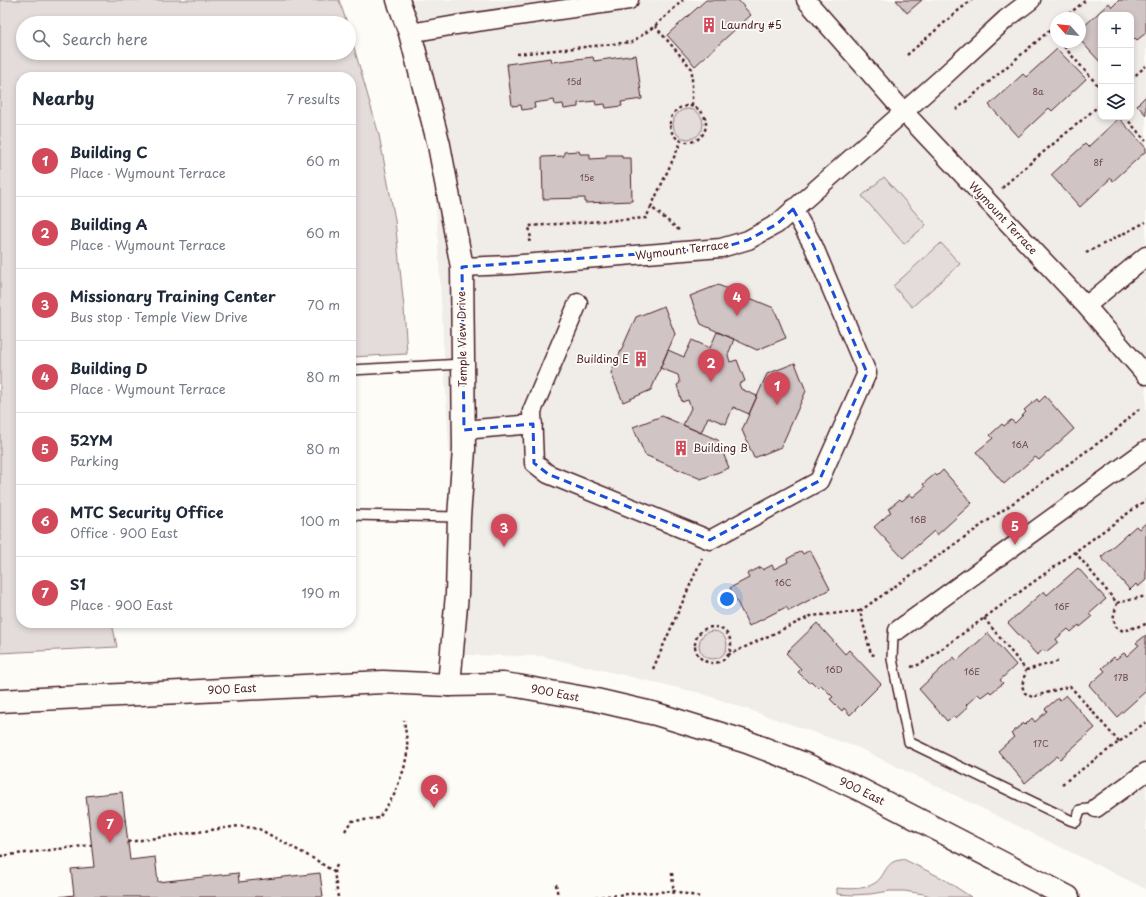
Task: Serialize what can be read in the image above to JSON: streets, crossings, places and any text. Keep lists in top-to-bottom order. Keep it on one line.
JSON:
{"streets":{"main road":["Temple View Drive","900 East"],"street":["Wymount Terrace"]},"crossings":[["Wymount Terrace","Temple View Drive"],["Temple View Drive","900 East"]],"places":{"building":["Laundry #5","Building E","Building B"]},"house_numbers":["15d","8a","8f","15e","16A","16B","16C","16F","16D","16E","17B","17C"],"north":"top left","page":{"map_buttons":["+","−"],"search":"Search here","heading":["Nearby","7 results"],"list":[{"mark":"1","name":"Building C","note":"Place · Wymount Terrace","value":"60 m"},{"mark":"2","name":"Building A","note":"Place · Wymount Terrace","value":"60 m"},{"mark":"3","name":"Missionary Training Center","note":"Bus stop · Temple View Drive","value":"70 m"},{"mark":"4","name":"Building D","note":"Place · Wymount Terrace","value":"80 m"},{"mark":"5","name":"52YM","note":"Parking","value":"80 m"},{"mark":"6","name":"MTC Security Office","note":"Office · 900 East","value":"100 m"},{"mark":"7","name":"S1","note":"Place · 900 East","value":"190 m"}],"pins":["4","2","1","5","3","6","7"]}}
